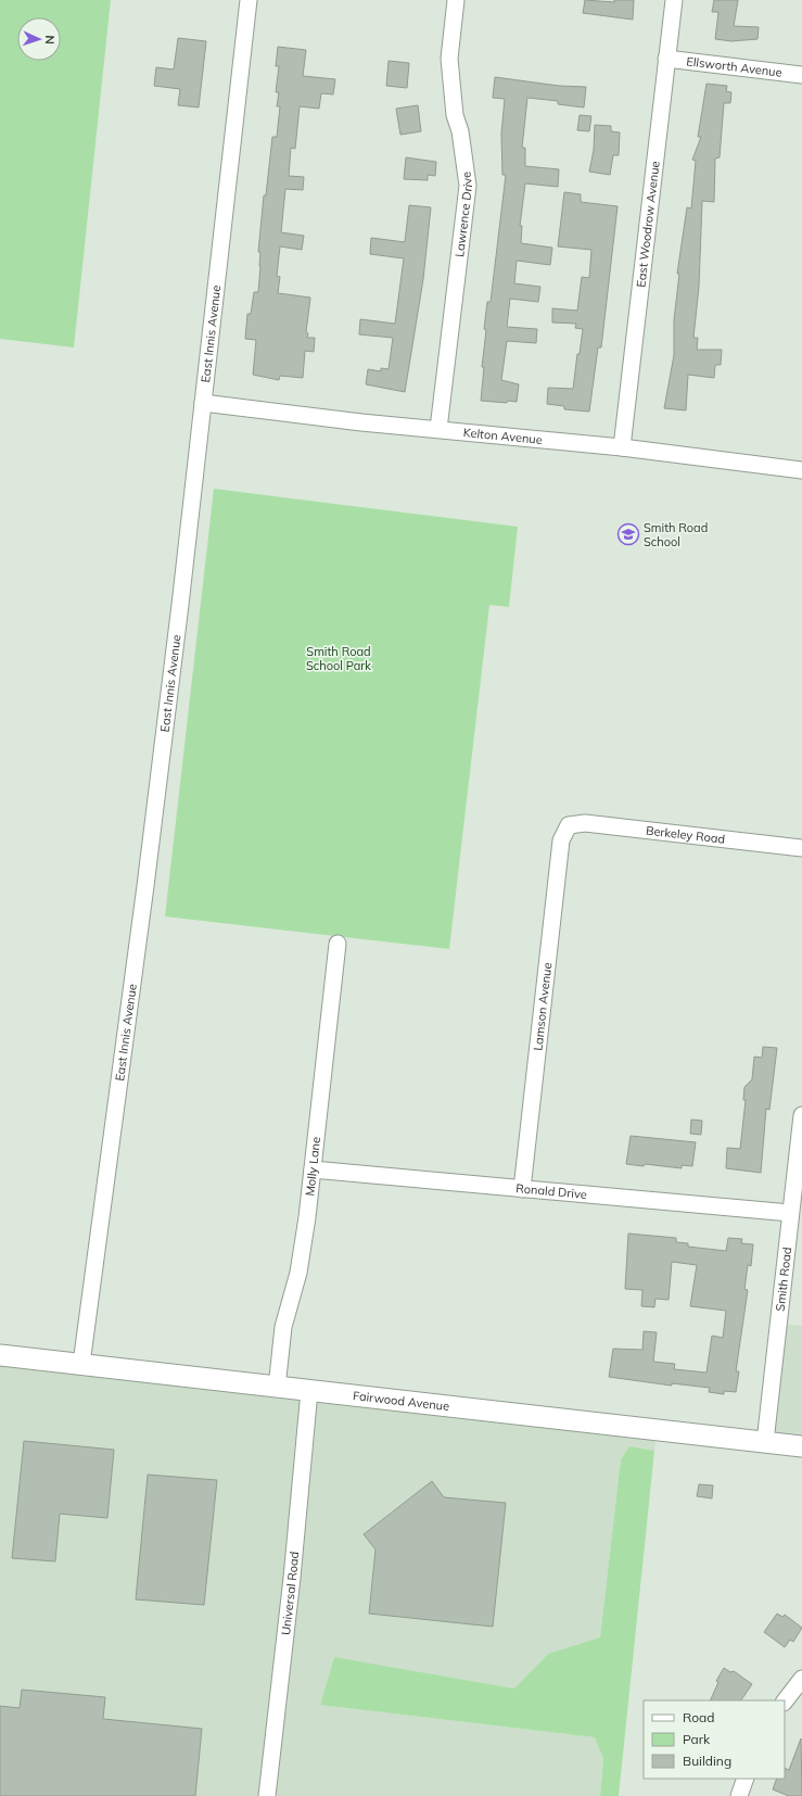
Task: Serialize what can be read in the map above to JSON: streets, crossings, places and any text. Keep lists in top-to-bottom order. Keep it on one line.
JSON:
{"streets":{"street":["Ellsworth Avenue","Lawrence Drive","East Woodrow Avenue","East Innis Avenue","Kelton Avenue","Berkeley Road","Lamson Avenue","Molly Lane","Ronald Drive","Smith Road","Fairwood Avenue","Universal Road"]},"crossings":[["Ellsworth Avenue","East Woodrow Avenue"],["Lawrence Drive","Kelton Avenue"],["East Woodrow Avenue","Kelton Avenue"],["East Innis Avenue","Kelton Avenue"],["East Innis Avenue","Fairwood Avenue"],["Berkeley Road","Lamson Avenue"],["Lamson Avenue","Ronald Drive"],["Molly Lane","Ronald Drive"],["Molly Lane","Fairwood Avenue"],["Ronald Drive","Smith Road"],["Smith Road","Fairwood Avenue"],["Fairwood Avenue","Universal Road"]],"parks":["Smith Road School Park"],"places":{"school or university":["Smith Road School"]},"legend":["Road","Park","Building"],"north":"right"}
